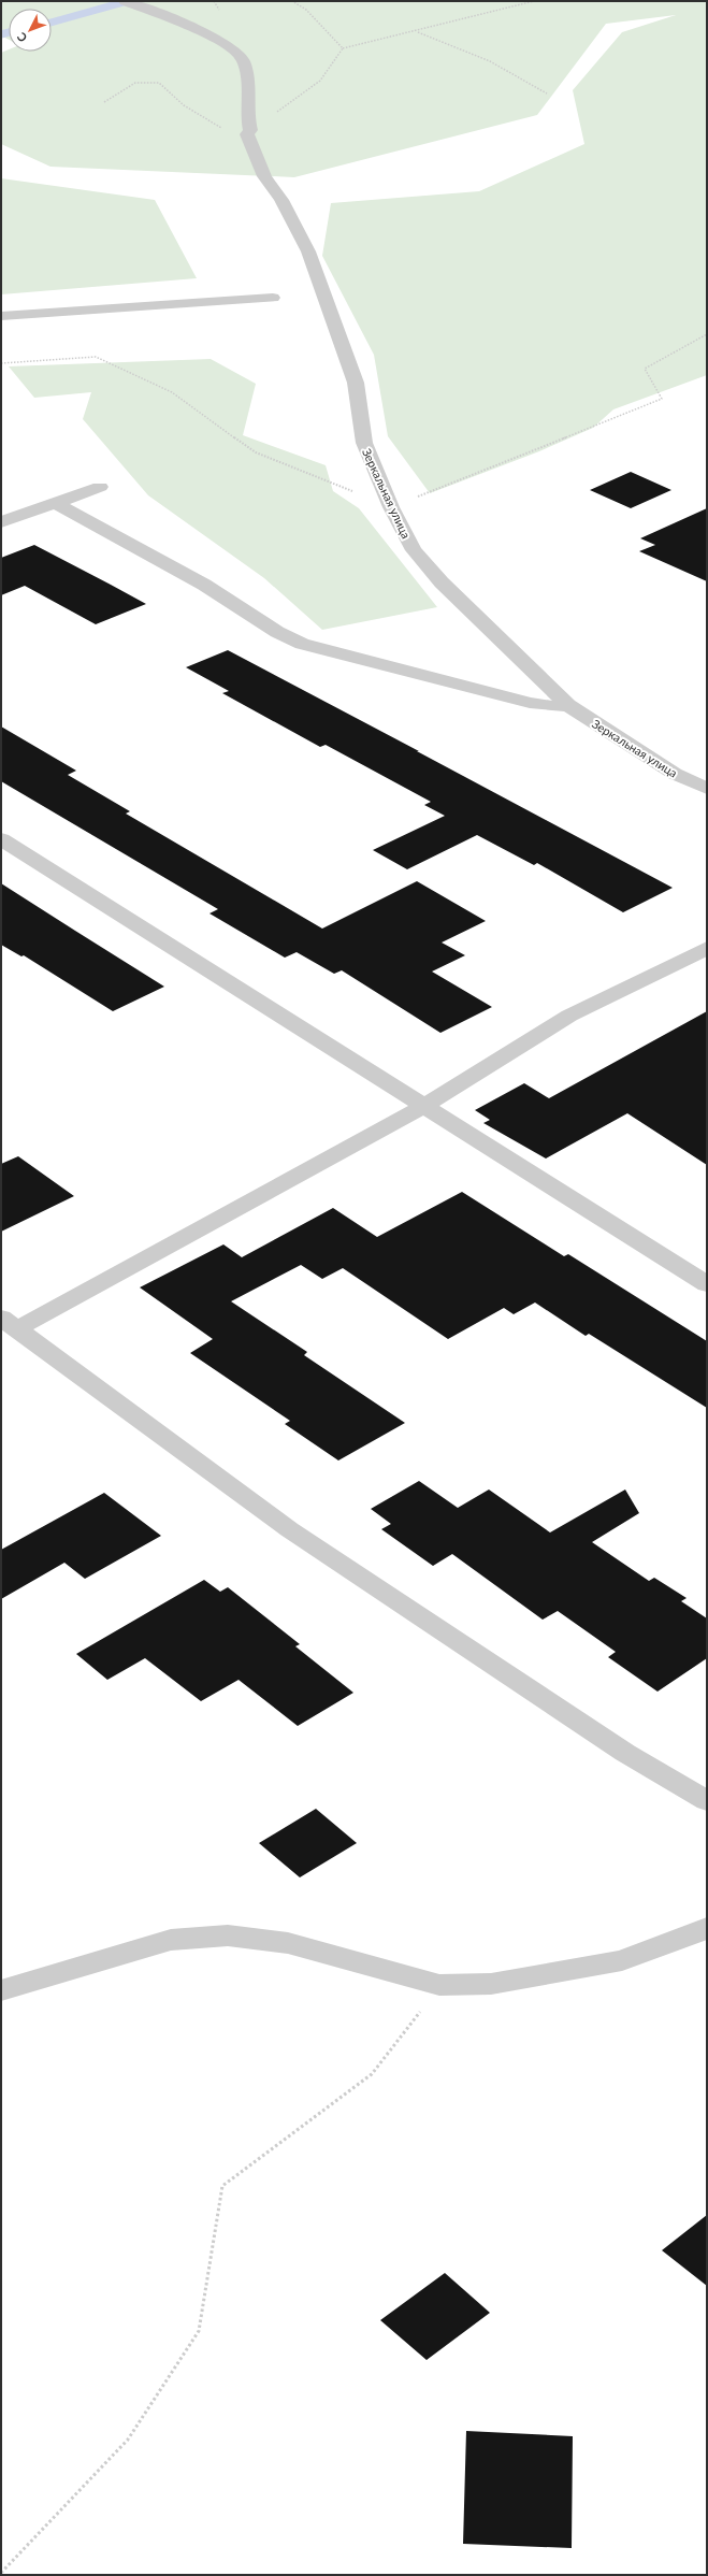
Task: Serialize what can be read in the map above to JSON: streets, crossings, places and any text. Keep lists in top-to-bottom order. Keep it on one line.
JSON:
{"streets":{"street":["Зеркальная улица"]},"north":"bottom left"}
